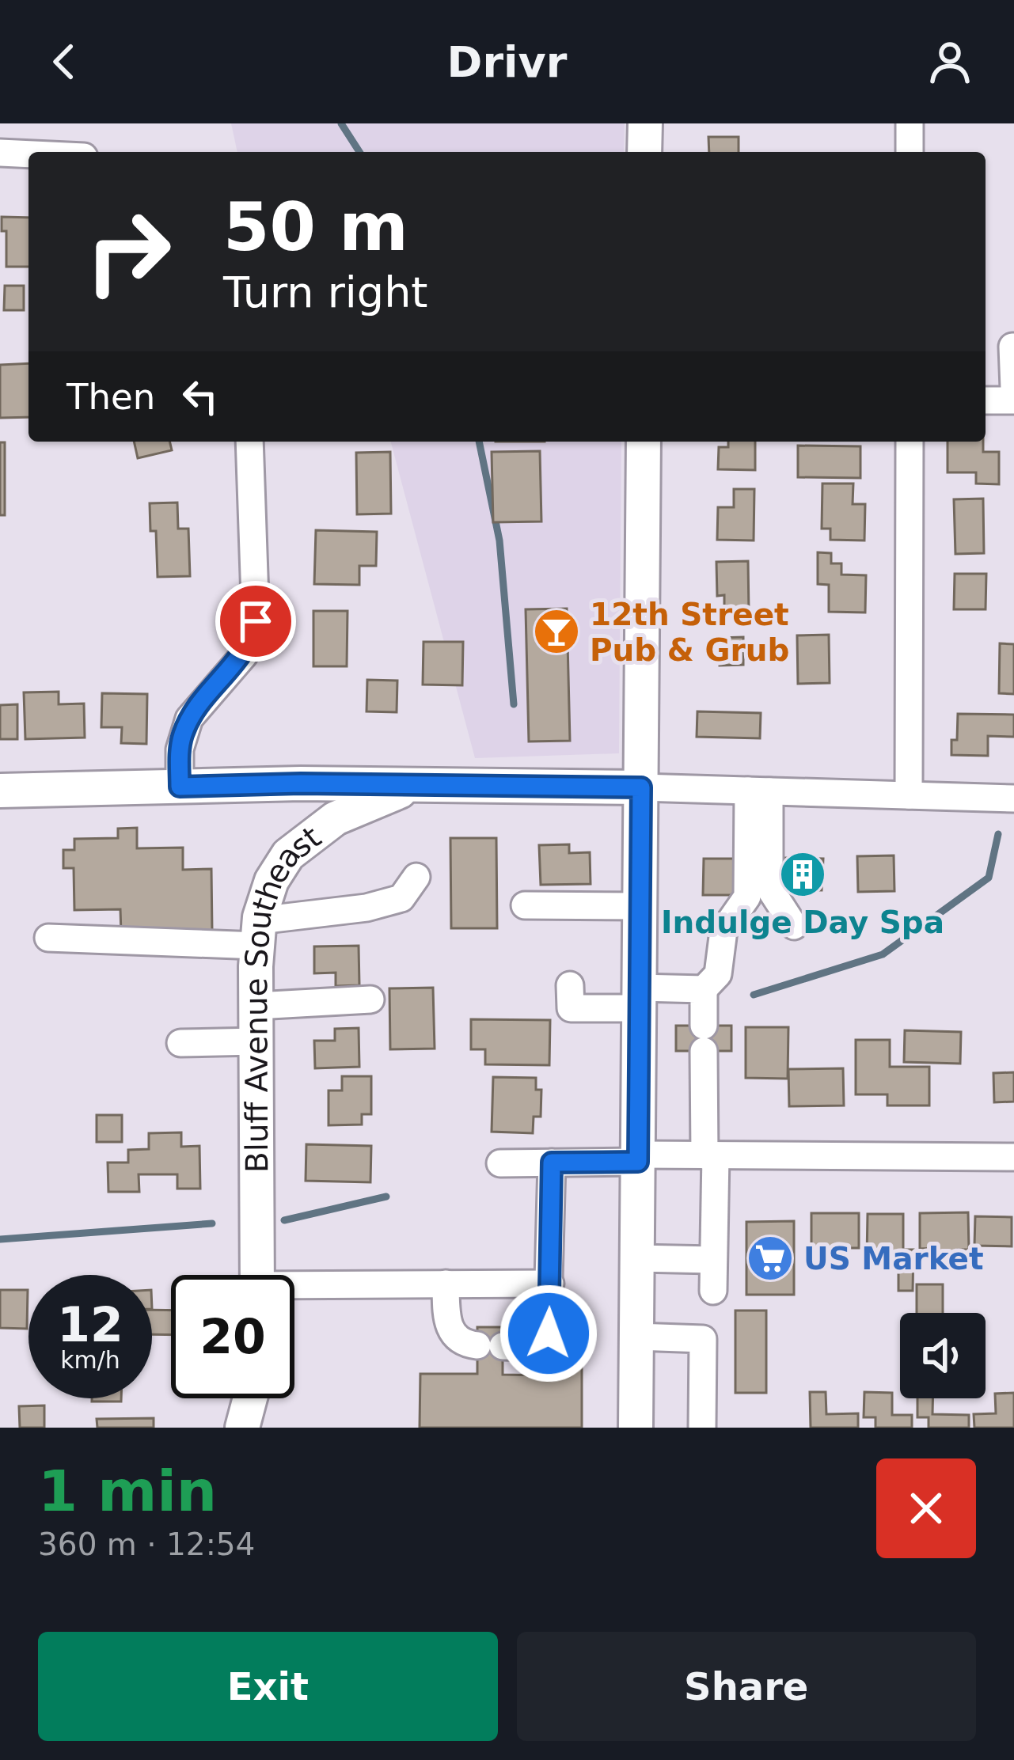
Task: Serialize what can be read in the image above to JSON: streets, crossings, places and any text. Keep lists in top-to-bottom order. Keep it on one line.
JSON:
{"streets":{"main road":["Bluff Avenue Southeast"]},"places":{"bar":["12th Street Pub & Grub"],"building":["Indulge Day Spa"],"supermarket":["US Market"]},"page":{"header":"Drivr","turn":["50 m","Turn right"],"then":"Then","speed":"12 km/h","limit":"20","heading":["1 min","360 m · 12:54"],"buttons":["Exit","Share"]}}
